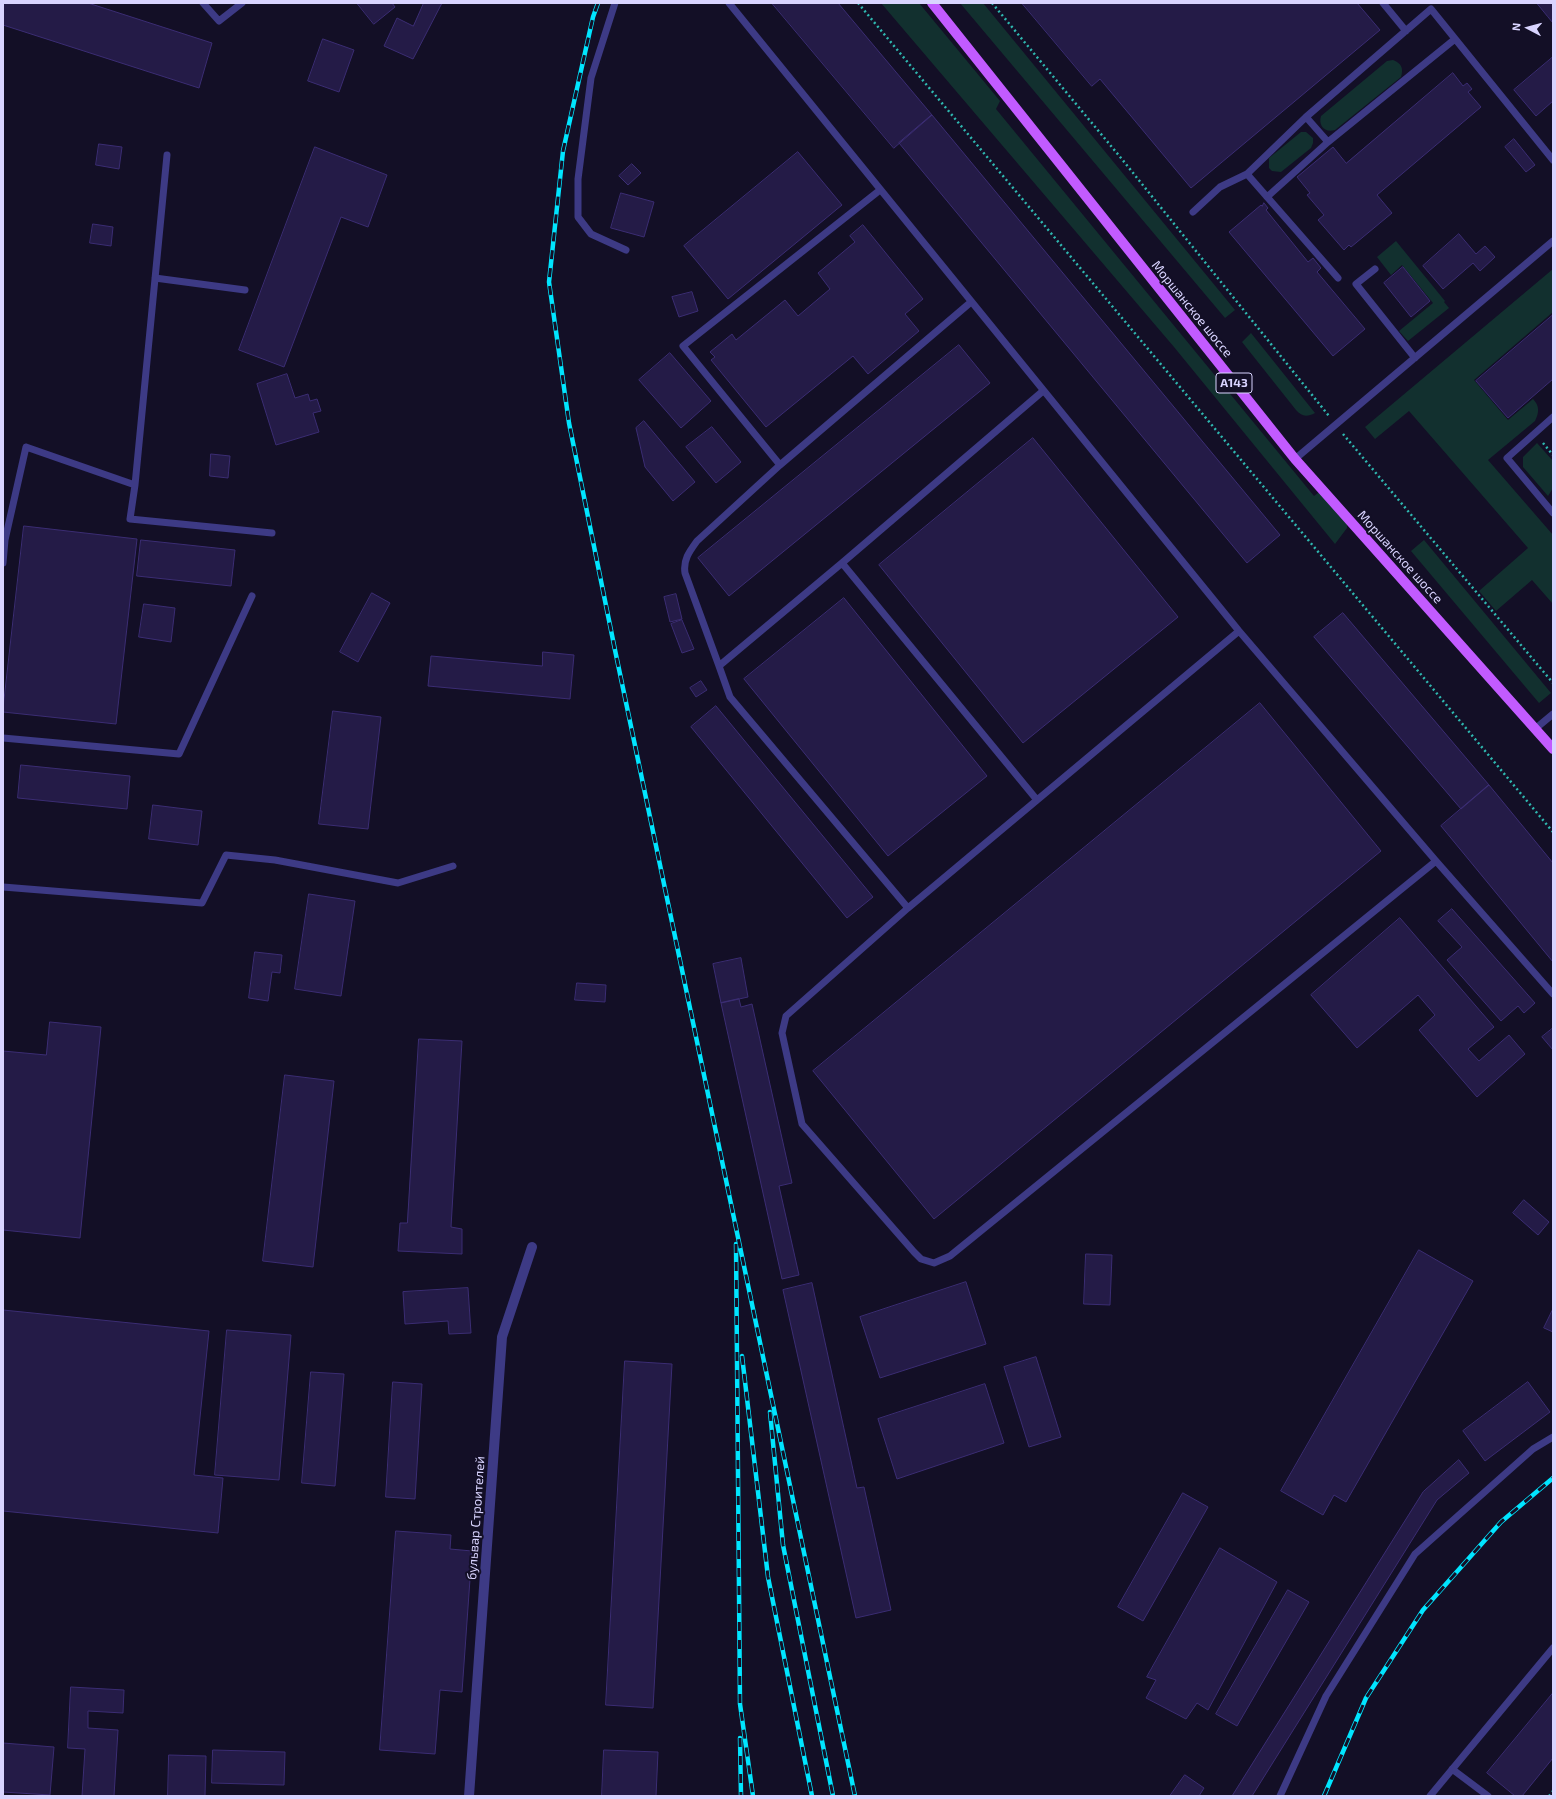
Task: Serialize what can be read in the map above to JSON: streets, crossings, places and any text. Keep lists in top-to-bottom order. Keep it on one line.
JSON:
{"streets":{"main road":["Моршанское шоссе","А143"],"street":["бульвар Строителей"]},"north":"left"}
